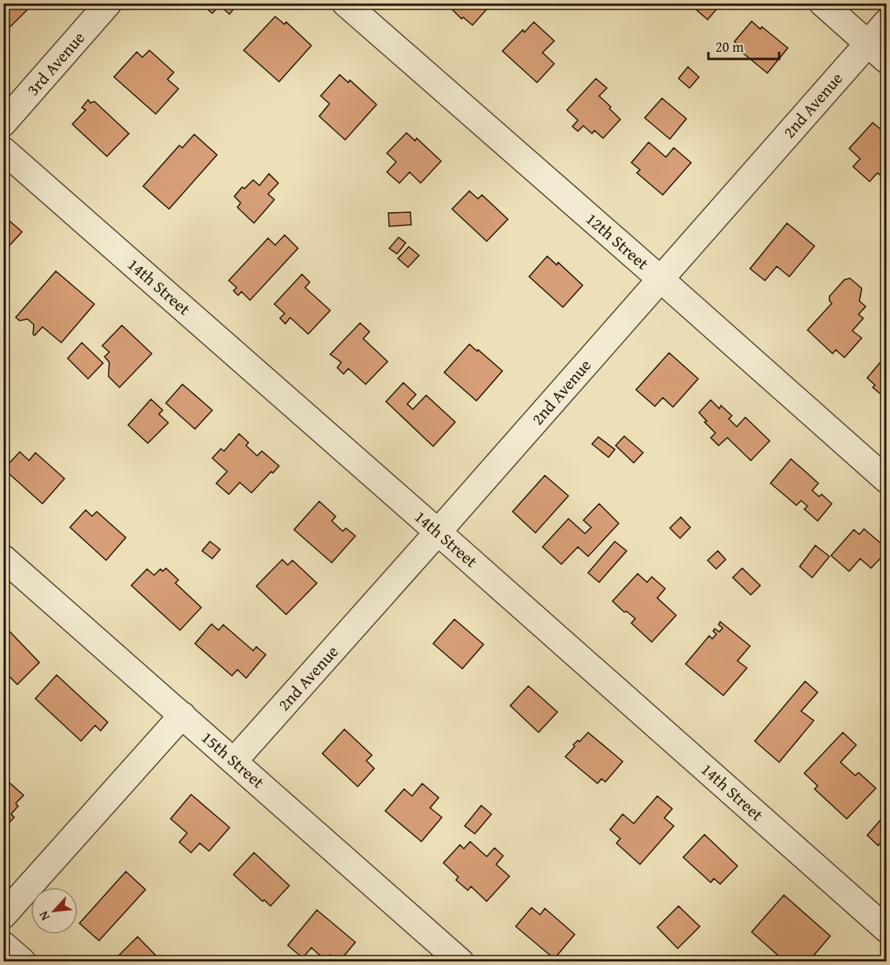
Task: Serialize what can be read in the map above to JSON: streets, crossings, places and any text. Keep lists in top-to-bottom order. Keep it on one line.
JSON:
{"streets":{"street":["3rd Avenue","2nd Avenue","12th Street","14th Street","15th Street"]},"crossings":[["2nd Avenue","12th Street"],["2nd Avenue","14th Street"],["2nd Avenue","15th Street"]],"scale_bar":"20 m","north":"bottom left"}
